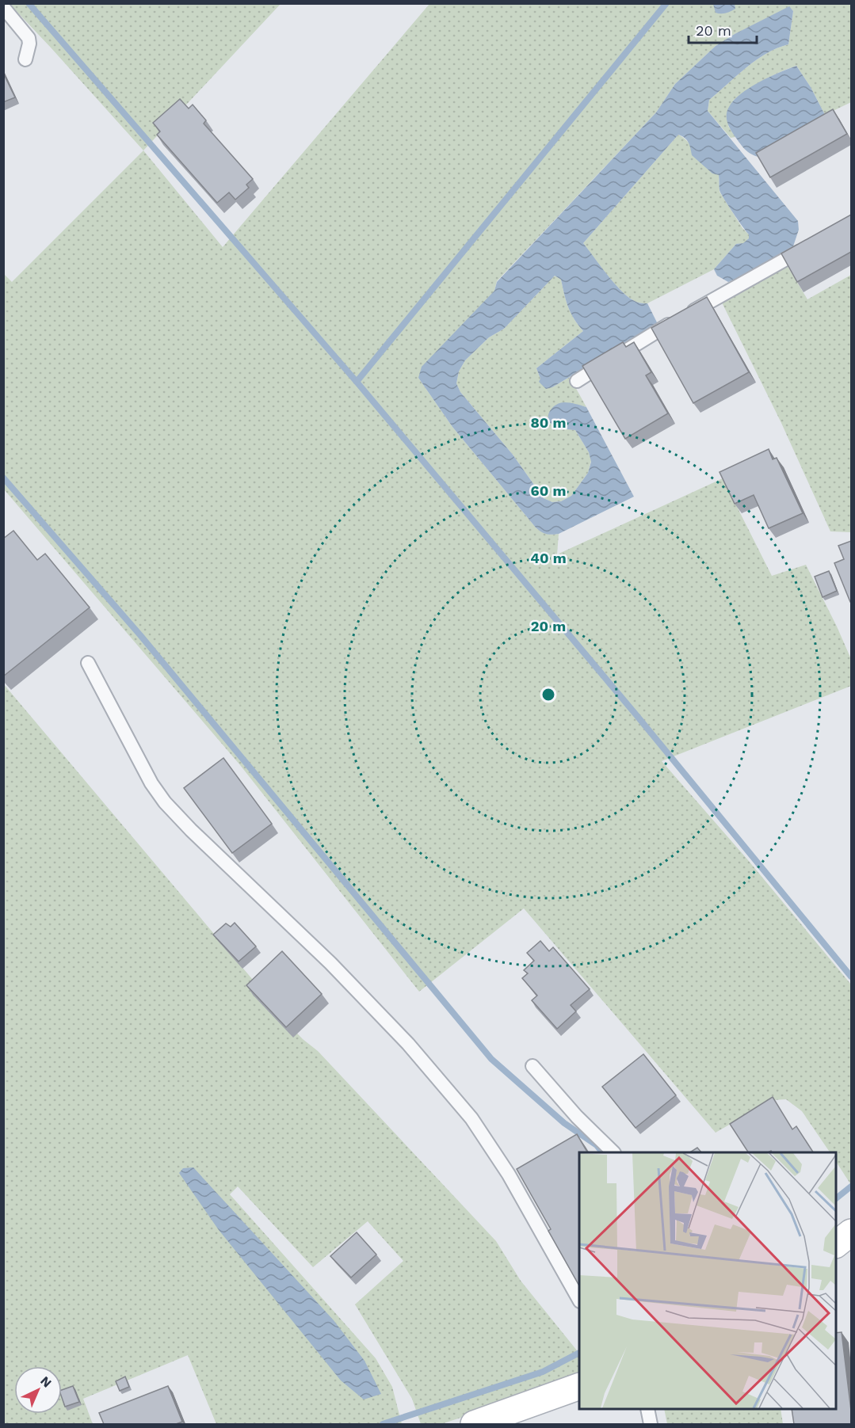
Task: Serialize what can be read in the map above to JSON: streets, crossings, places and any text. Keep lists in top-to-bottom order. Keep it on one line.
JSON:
{"scale_bar":"20 m","north":"top right","rings":["80 m","60 m","40 m","20 m"]}
